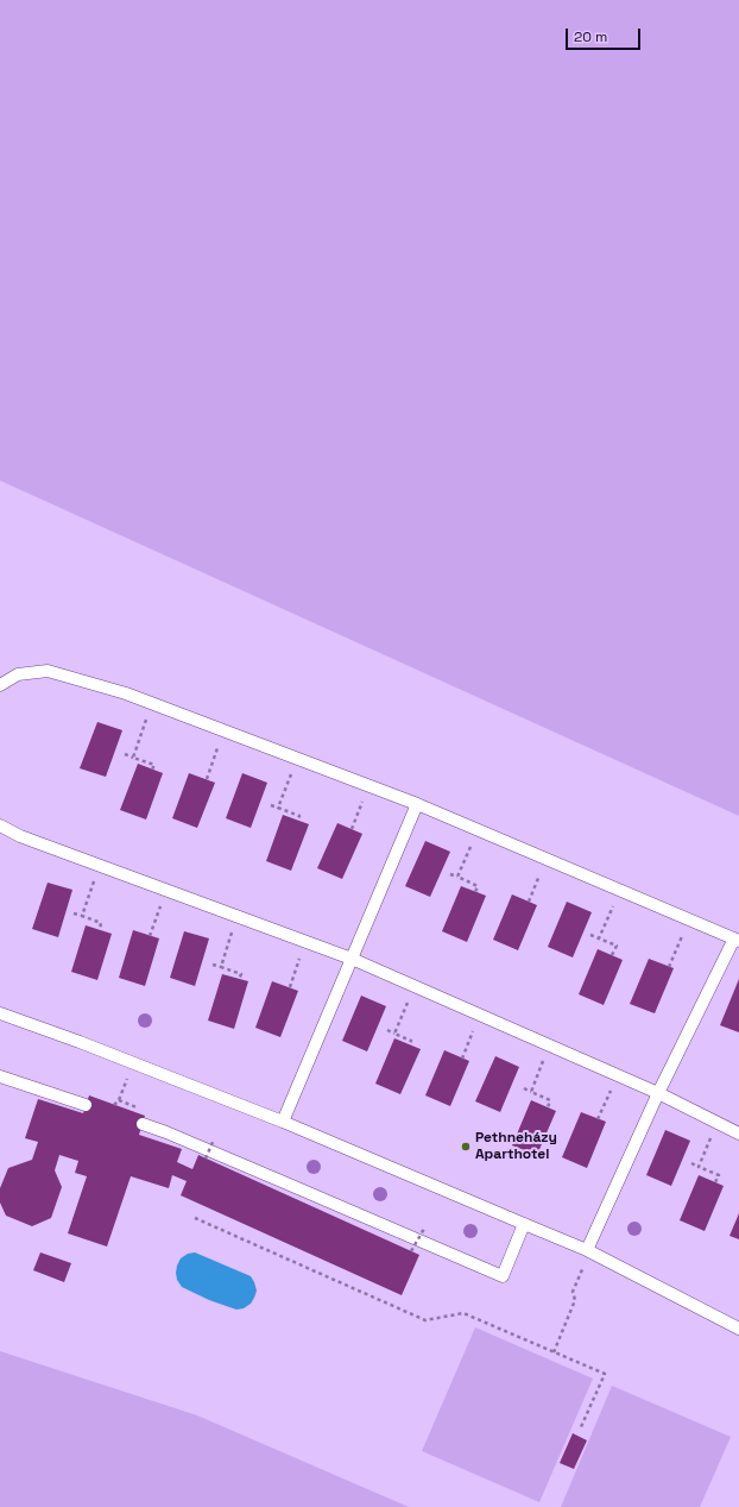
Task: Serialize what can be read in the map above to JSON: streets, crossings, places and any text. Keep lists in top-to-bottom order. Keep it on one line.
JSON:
{"places":["Pethneházy Aparthotel"],"scale_bar":"20 m"}
